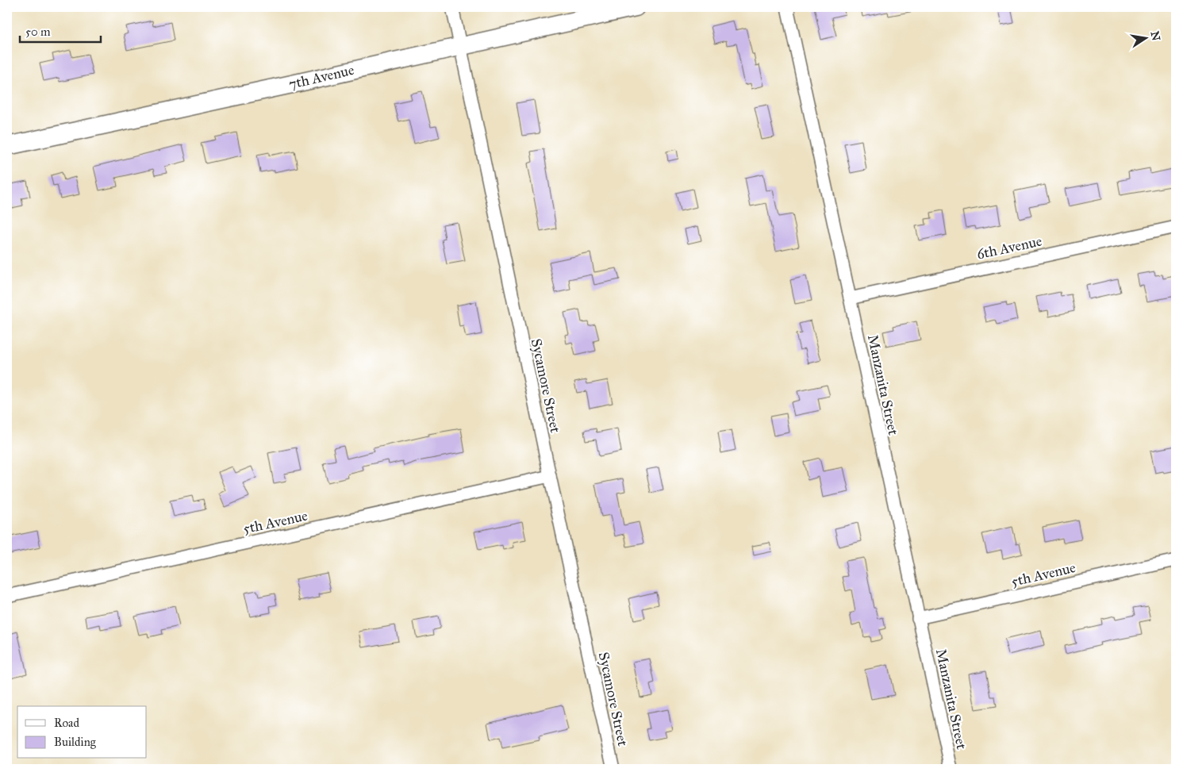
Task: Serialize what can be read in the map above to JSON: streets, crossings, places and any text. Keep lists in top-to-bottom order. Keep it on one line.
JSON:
{"streets":{"street":["7th Avenue","6th Avenue","Manzanita Street","Sycamore Street","5th Avenue"]},"crossings":[["7th Avenue","Sycamore Street"],["6th Avenue","Manzanita Street"],["Manzanita Street","5th Avenue"],["Sycamore Street","5th Avenue"]],"legend":["Road","Building"],"scale_bar":"50 m","north":"right"}
